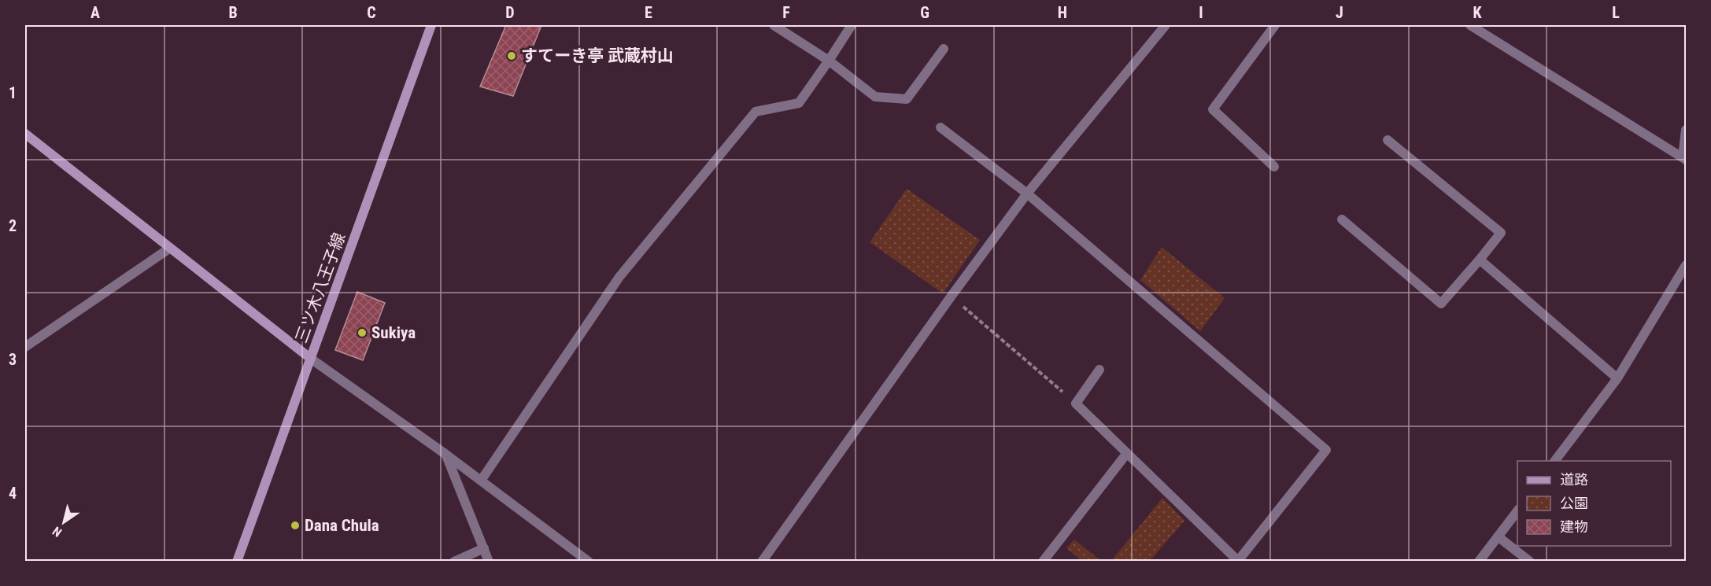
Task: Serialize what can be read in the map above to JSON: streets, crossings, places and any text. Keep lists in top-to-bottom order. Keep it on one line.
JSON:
{"streets":{"main road":["三ツ木八王子線"]},"places":["すてーき亭 武蔵村山","Sukiya","Dana Chula"],"legend":["道路","公園","建物"],"north":"bottom left","grid":{"columns":["A","B","C","D","E","F","G","H","I","J","K","L"],"rows":["1","2","3","4"]}}
